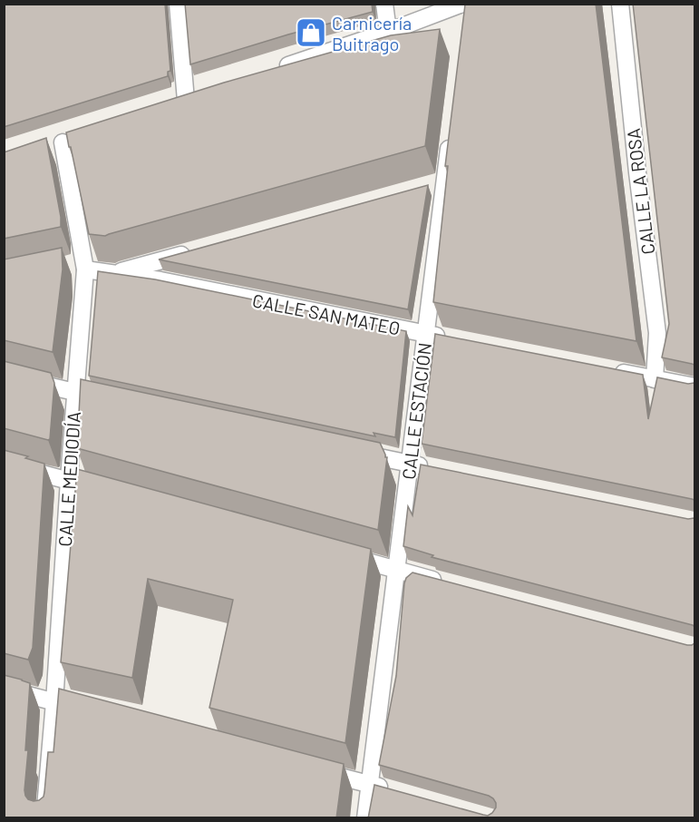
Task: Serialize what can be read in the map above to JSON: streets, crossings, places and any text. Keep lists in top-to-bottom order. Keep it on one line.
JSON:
{"streets":{"street":["CALLE LA ROSA","CALLE SAN MATEO","CALLE ESTACIÓN","CALLE MEDIODÍA"]},"crossings":[["CALLE SAN MATEO","CALLE ESTACIÓN"],["CALLE SAN MATEO","CALLE MEDIODÍA"]],"places":{"shop":["Carnicería Buitrago"]}}
